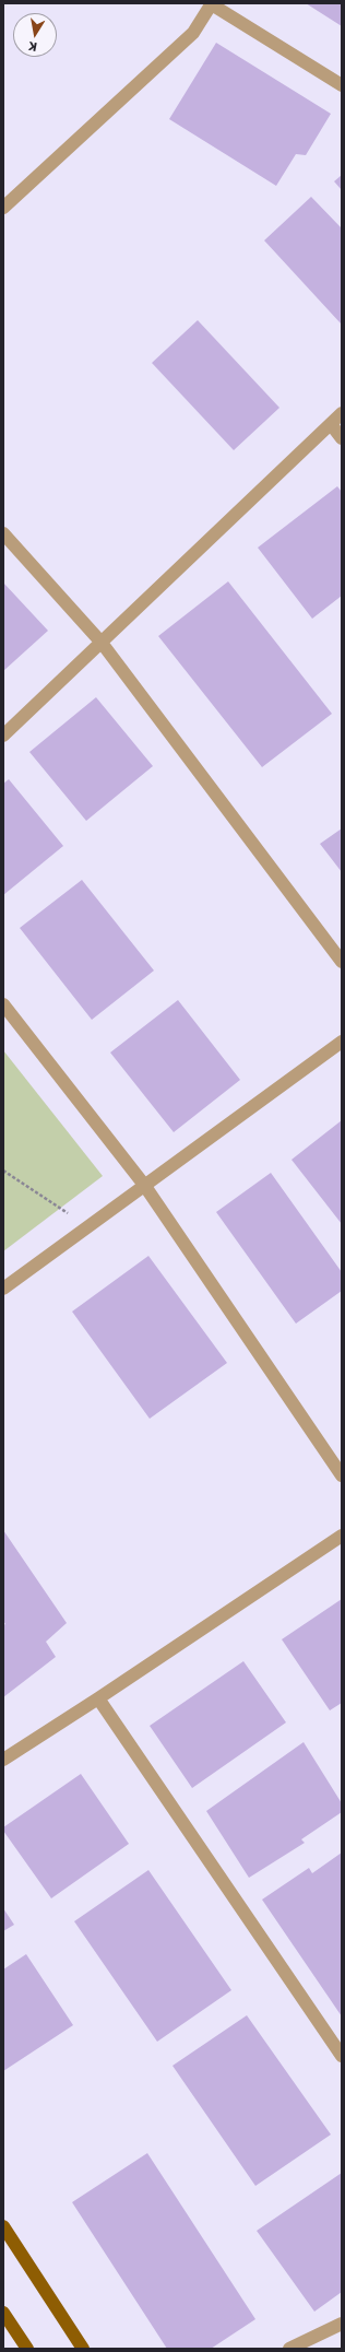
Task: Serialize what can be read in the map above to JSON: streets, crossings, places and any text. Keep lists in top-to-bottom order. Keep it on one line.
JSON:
{"north":"bottom"}
